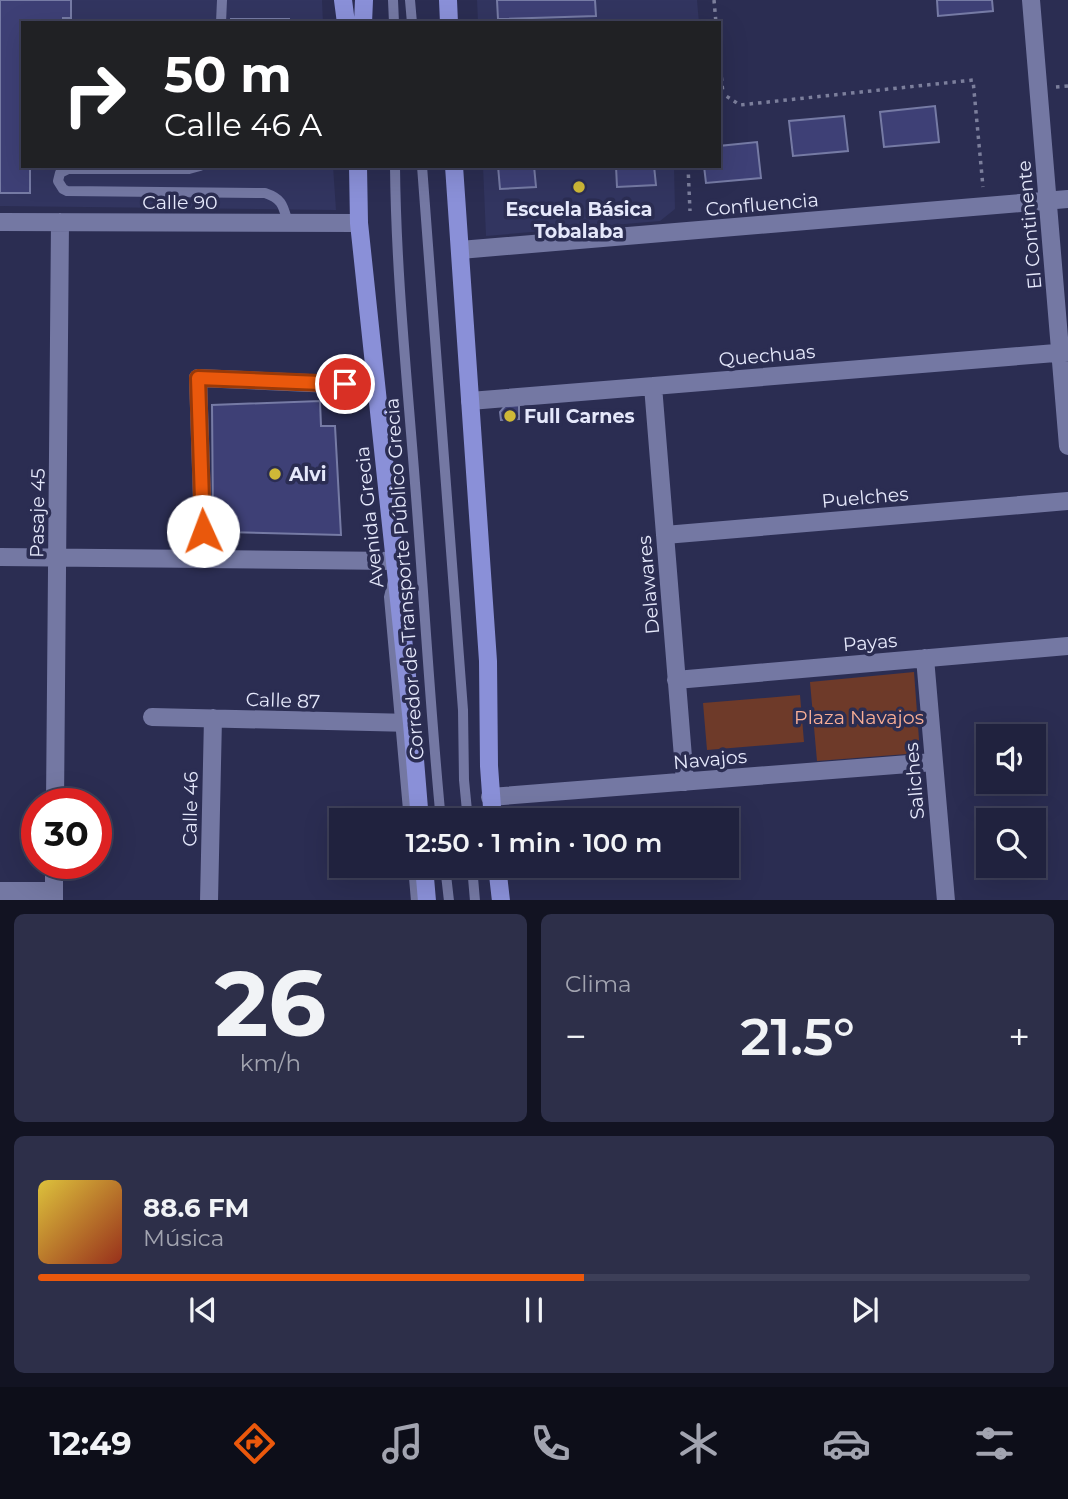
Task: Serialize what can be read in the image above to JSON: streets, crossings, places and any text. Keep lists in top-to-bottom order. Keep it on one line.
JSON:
{"streets":{"main road":["Avenida Grecia"],"street":["Calle 90","Confluencia","El Continente","Quechuas","Puelches","Pasaje 45","Delawares","Payas","Calle 87","Navajos","Saliches","Calle 46"],"lane":["Corredor de Transporte Público Grecia"]},"crossings":[["Calle 90","Pasaje 45"],["Calle 90","Avenida Grecia"],["Confluencia","El Continente"],["El Continente","Quechuas"],["Quechuas","Delawares"],["Puelches","Delawares"],["Avenida Grecia","Calle 87"],["Delawares","Payas"],["Delawares","Navajos"],["Payas","Saliches"],["Calle 87","Calle 46"],["Navajos","Saliches"]],"parks":["Plaza Navajos"],"places":["Escuela Básica Tobalaba","Full Carnes","Alvi"],"page":{"turn":["50 m","Calle 46 A"],"limit":"30","trip":"12:50 · 1 min · 100 m","tile":[["26","km/h"],"Clima"],"heat":["−","21.5°","+"],"song":["88.6 FM","Música"],"tabs":"12:49"}}
